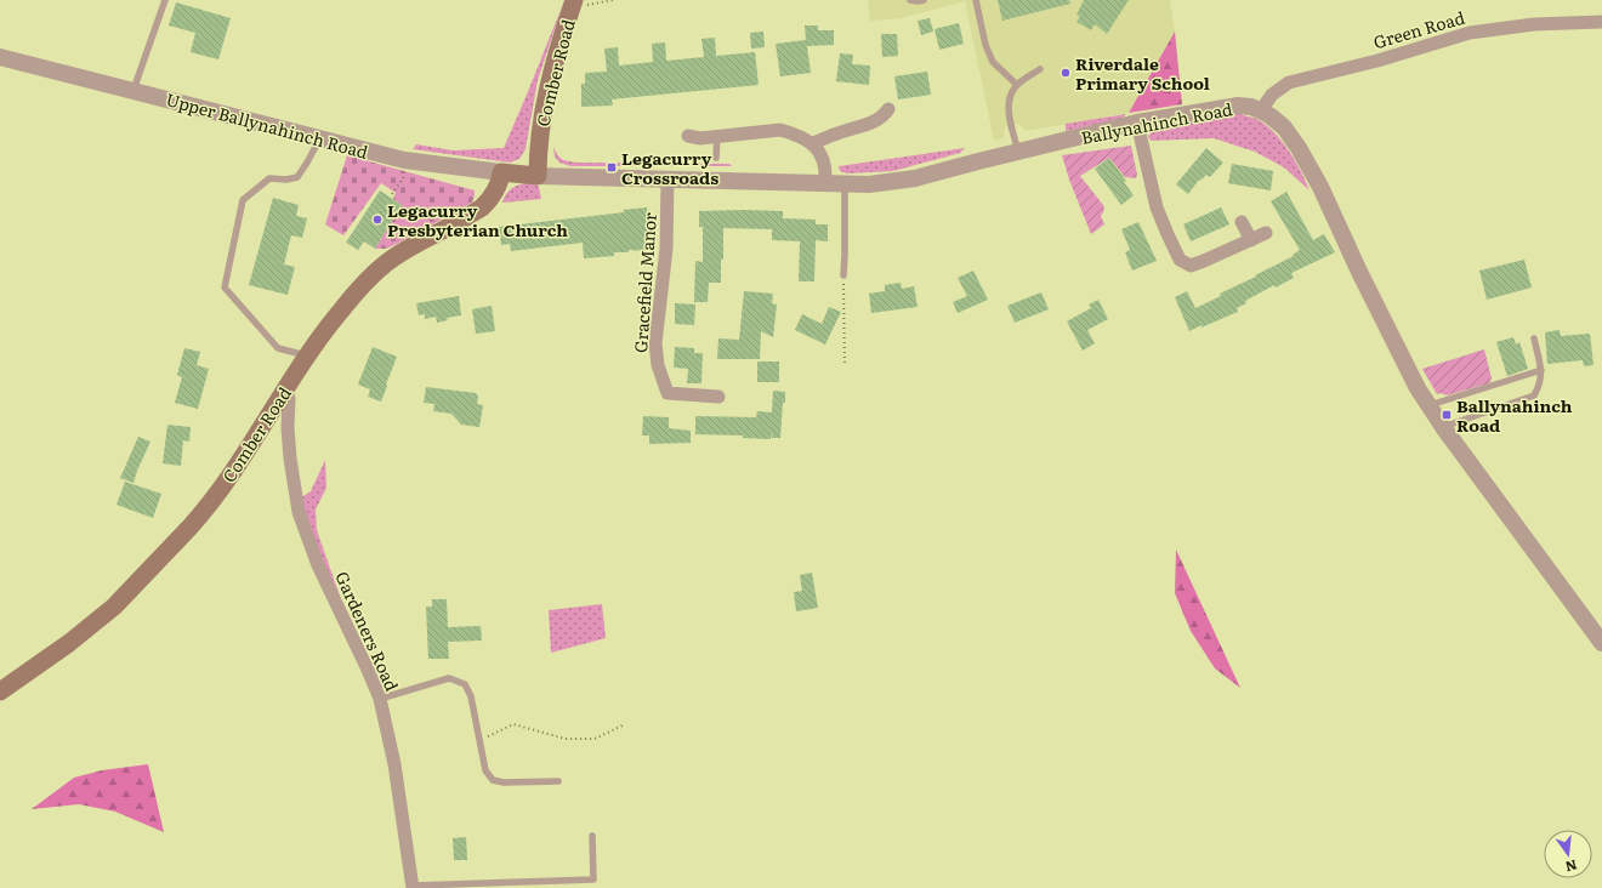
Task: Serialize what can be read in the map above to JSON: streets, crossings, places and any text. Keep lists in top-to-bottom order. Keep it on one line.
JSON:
{"streets":{"main road":["Comber Road","Upper Ballynahinch Road"],"street":["Green Road","Ballynahinch Road","Gracefield Manor","Gardeners Road"]},"crossings":[["Green Road","Ballynahinch Road"],["Comber Road","Ballynahinch Road"],["Comber Road","Upper Ballynahinch Road"],["Comber Road","Gardeners Road"],["Ballynahinch Road","Upper Ballynahinch Road"],["Ballynahinch Road","Gracefield Manor"]],"places":{"other":["Riverdale Primary School","Legacurry Presbyterian Church"],"transit":["Legacurry Crossroads","Ballynahinch Road"]},"north":"bottom"}
